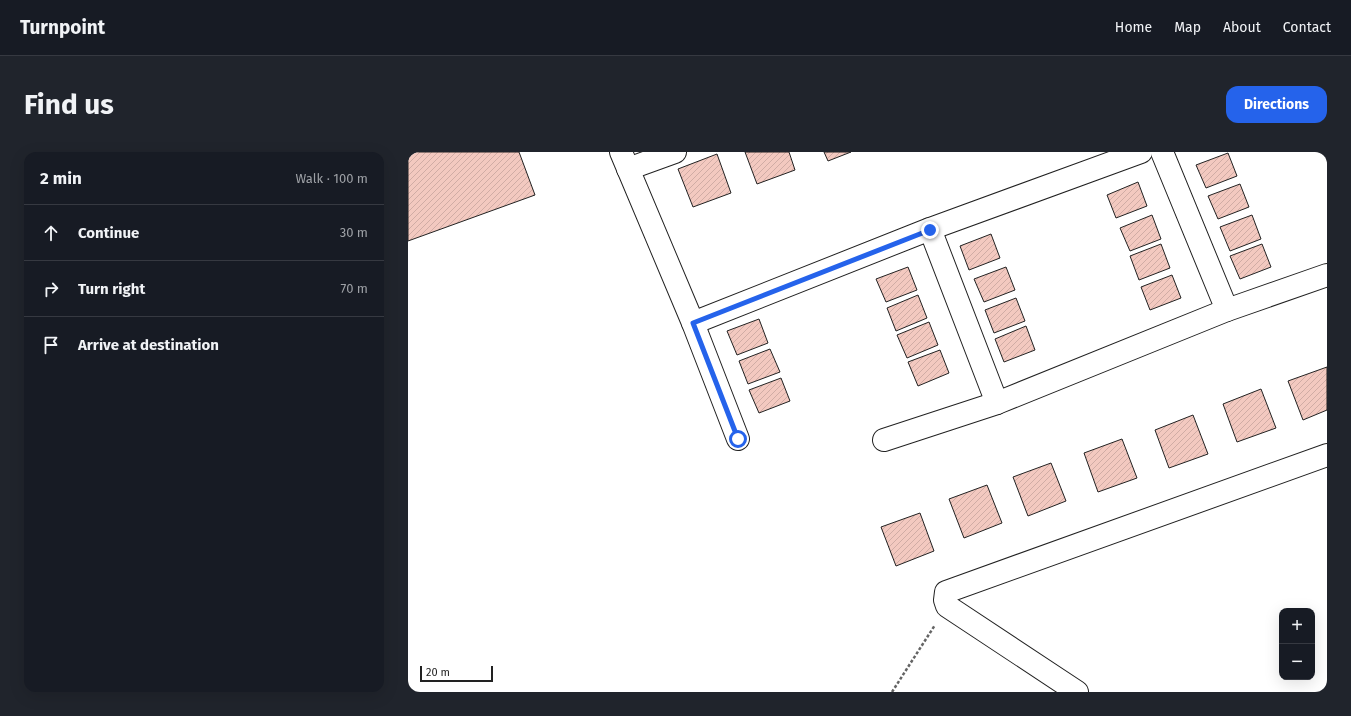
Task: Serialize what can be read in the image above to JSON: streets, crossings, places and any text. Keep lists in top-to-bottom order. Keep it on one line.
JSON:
{"scale_bar":"20 m","page":{"header":"Turnpoint","nav":["Home","Map","About","Contact"],"buttons":"Directions","title":"Find us","heading":["2 min","Walk · 100 m"],"list":[["Continue","30 m"],["Turn right","70 m"],"Arrive at destination"],"map_buttons":["+","−"],"scale":"20 m"}}
